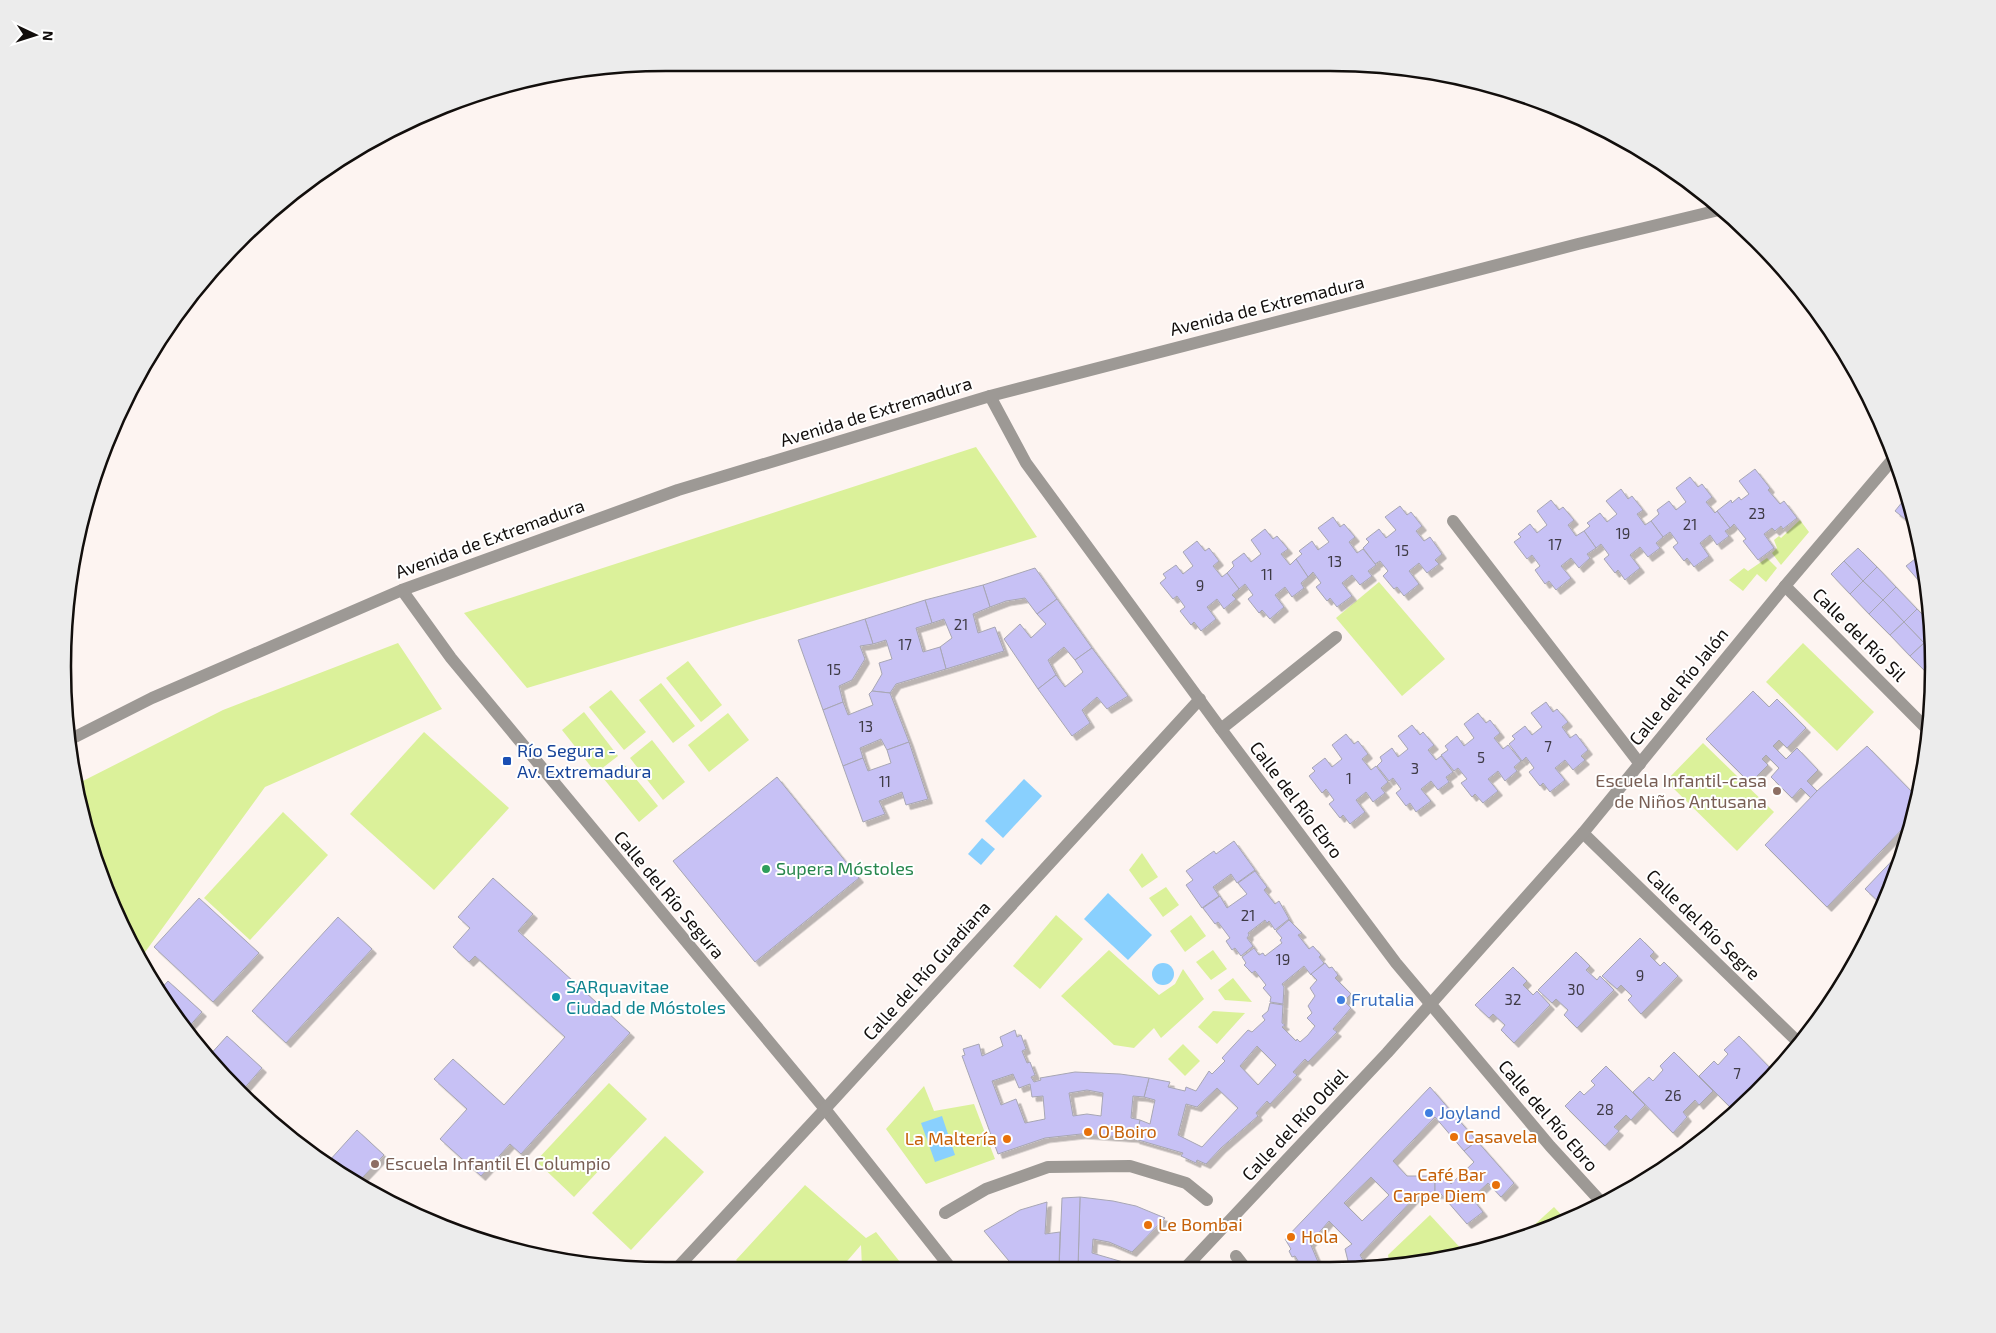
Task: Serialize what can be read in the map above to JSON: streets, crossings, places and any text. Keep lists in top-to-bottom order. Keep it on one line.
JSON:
{"streets":{"street":["Avenida de Extremadura","Calle del Río Sil","Calle del Río Jalón","Calle del Río Ebro","Calle del Río Segura","Calle del Río Segre","Calle del Río Guadiana","Calle del Río Odiel"]},"crossings":[["Avenida de Extremadura","Calle del Río Ebro"],["Avenida de Extremadura","Calle del Río Segura"],["Calle del Río Sil","Calle del Río Jalón"],["Calle del Río Jalón","Calle del Río Ebro"],["Calle del Río Jalón","Calle del Río Segre"],["Calle del Río Jalón","Calle del Río Odiel"],["Calle del Río Ebro","Calle del Río Guadiana"],["Calle del Río Ebro","Calle del Río Odiel"],["Calle del Río Segura","Calle del Río Guadiana"]],"places":{"transit":["Río Segura - Av. Extremadura"],"other":["Escuela Infantil-casa de Niños Antusana","Supera Móstoles","SARquavitae Ciudad de Móstoles","Frutalia","Joyland","O'Boiro","Casavela","La Maltería","Escuela Infantil El Columpio","Café Bar Carpe Diem","Le Bombai","Hola"]},"house_numbers":["23","21","19","17","15","13","11","9","21","17","15","13","7","5","3","1","11","21","19","9","30","32","7","26","28"],"north":"right"}
